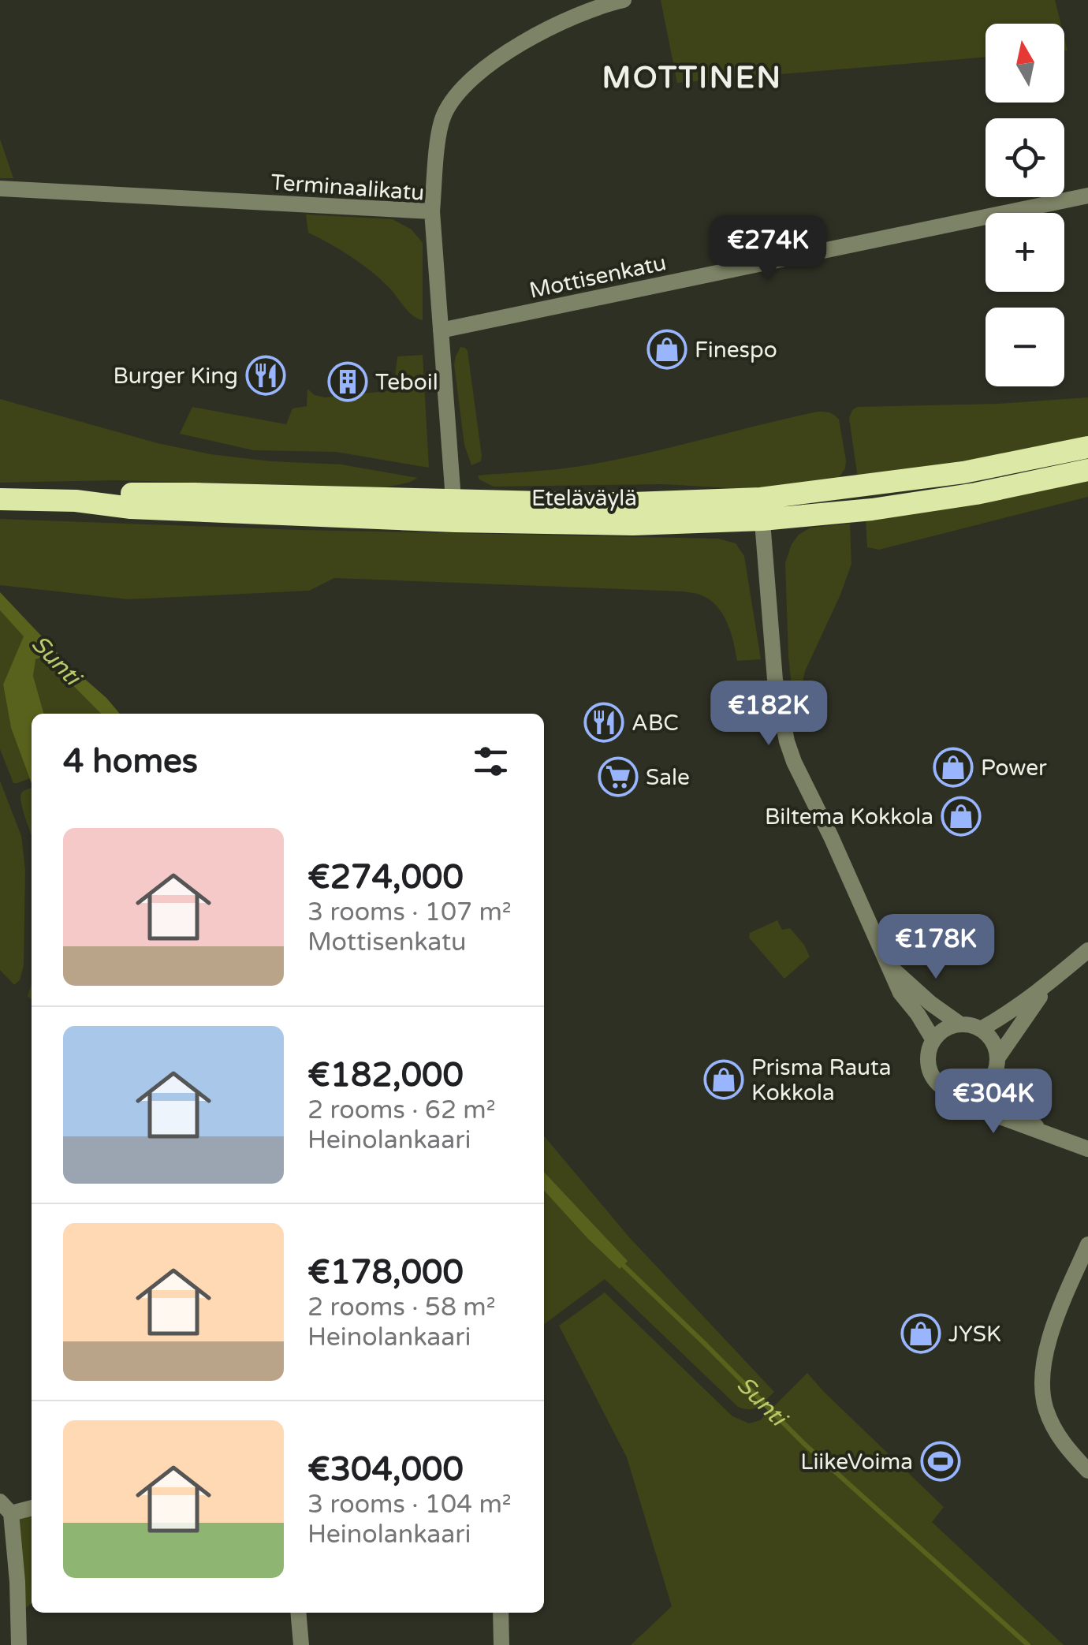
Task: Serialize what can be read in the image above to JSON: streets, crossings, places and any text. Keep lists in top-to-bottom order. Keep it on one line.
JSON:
{"streets":{"highway":["Eteläväylä"],"street":["Terminaalikatu","Mottisenkatu"]},"crossings":[["Terminaalikatu","Mottisenkatu"],["Terminaalikatu","Eteläväylä"]],"districts":["MOTTINEN"],"water":["Sunti"],"places":{"shop":["Finespo","Power","Biltema Kokkola","Prisma Rauta Kokkola","JYSK"],"restaurant":["Burger King","ABC"],"building":["Teboil"],"supermarket":["Sale"],"sports":["LiikeVoima"]},"north":"top","page":{"map_buttons":["+","−"],"price":["€274K","€182K","€178K","€304K"],"heading":"4 homes","list":[{"name":"€274,000","note":"3 rooms · 107 m² · Mottisenkatu"},{"name":"€182,000","note":"2 rooms · 62 m² · Heinolankaari"},{"name":"€178,000","note":"2 rooms · 58 m² · Heinolankaari"},{"name":"€304,000","note":"3 rooms · 104 m² · Heinolankaari"}]}}
